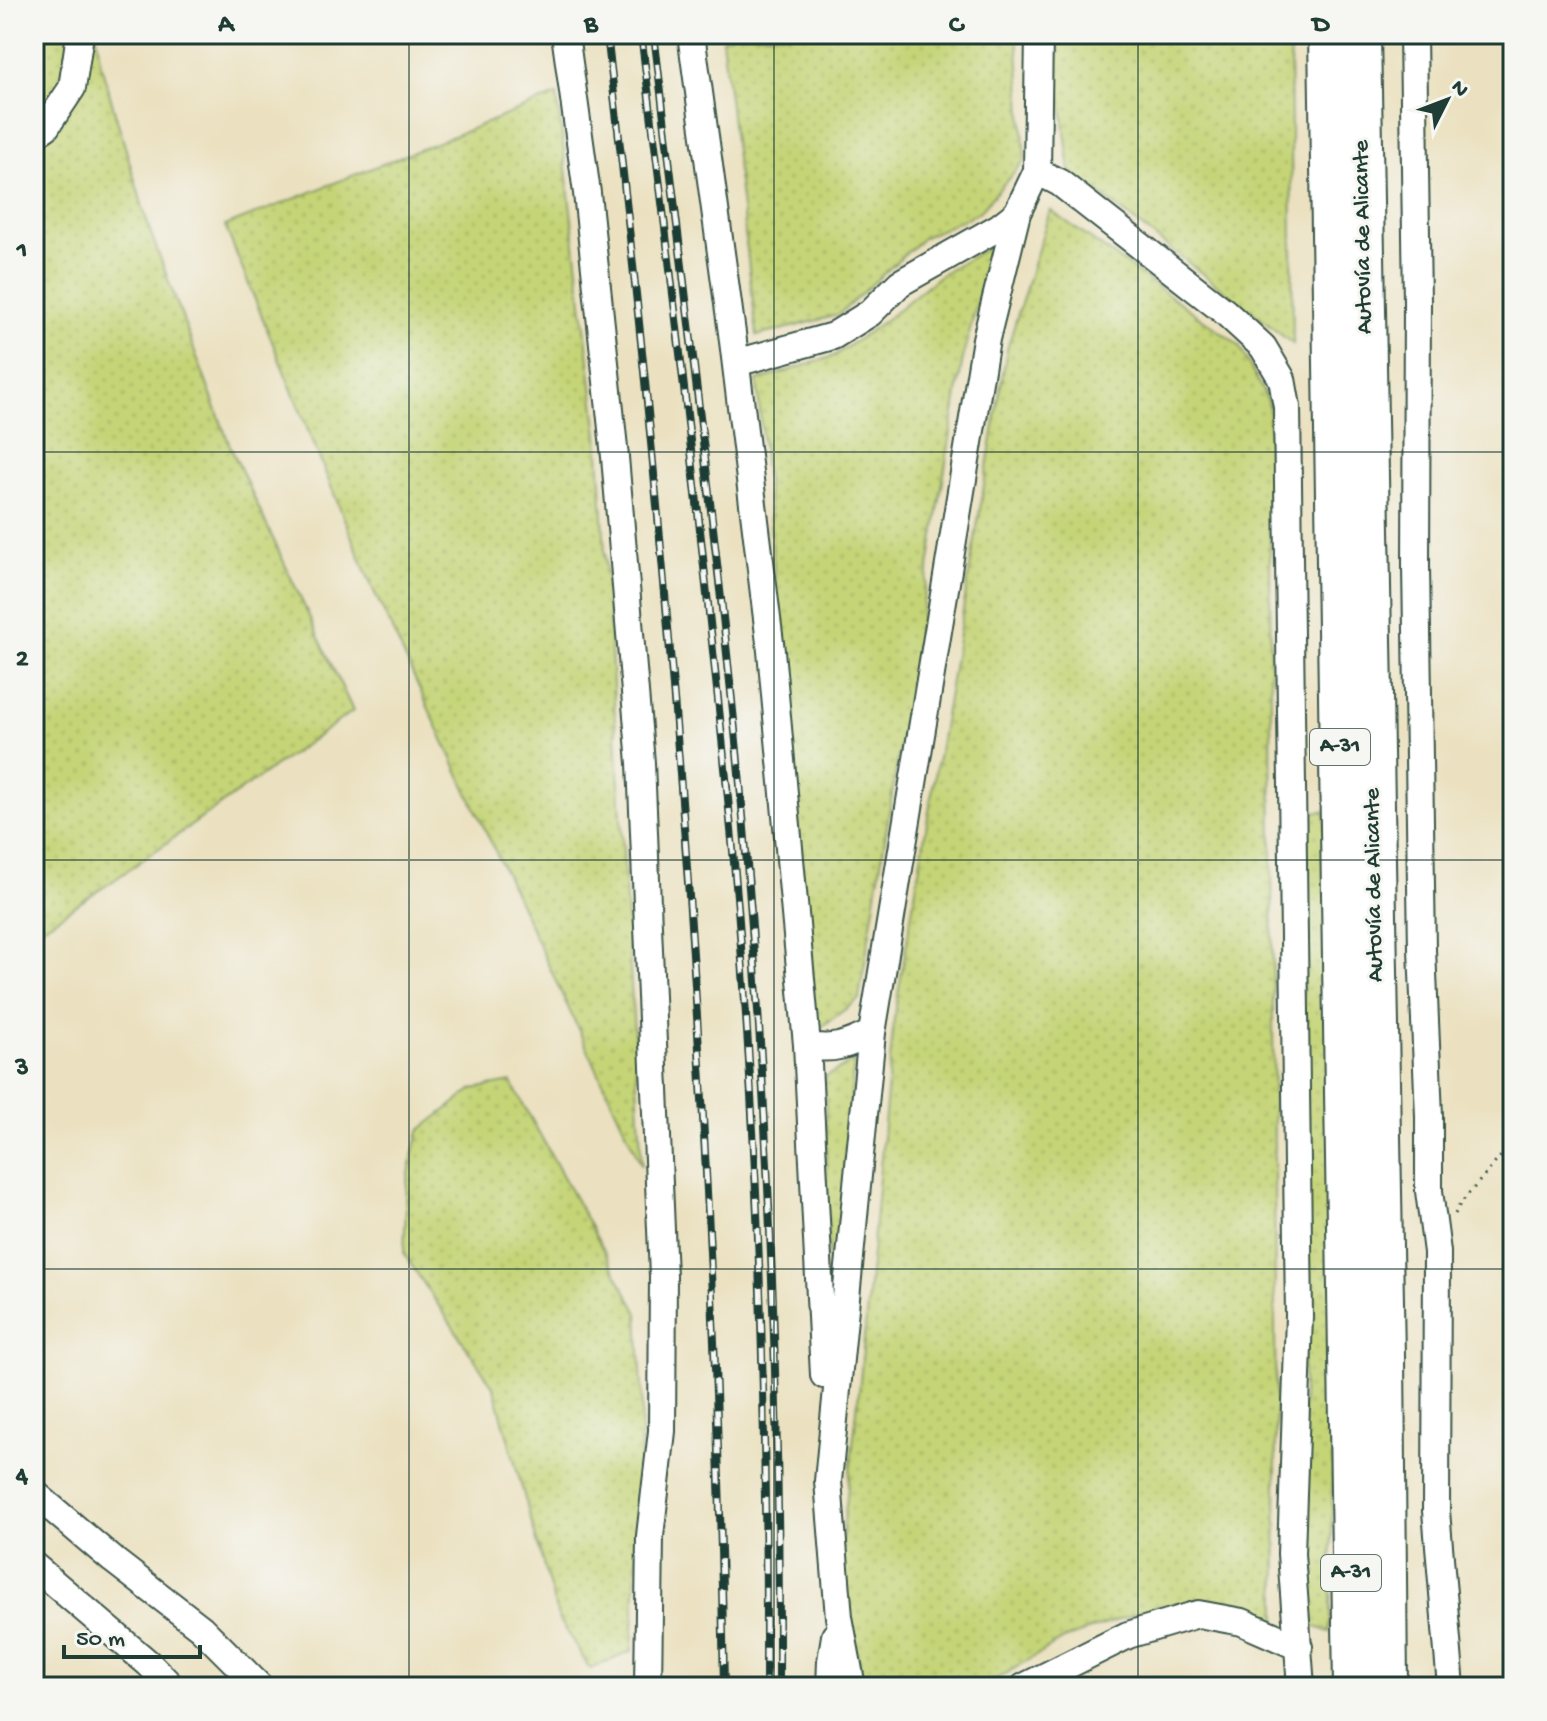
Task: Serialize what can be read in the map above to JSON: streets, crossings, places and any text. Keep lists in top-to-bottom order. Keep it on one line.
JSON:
{"streets":{"highway":["Autovía de Alicante","A-31"]},"scale_bar":"50 m","north":"top right","grid":{"columns":["A","B","C","D"],"rows":["1","2","3","4"]}}
